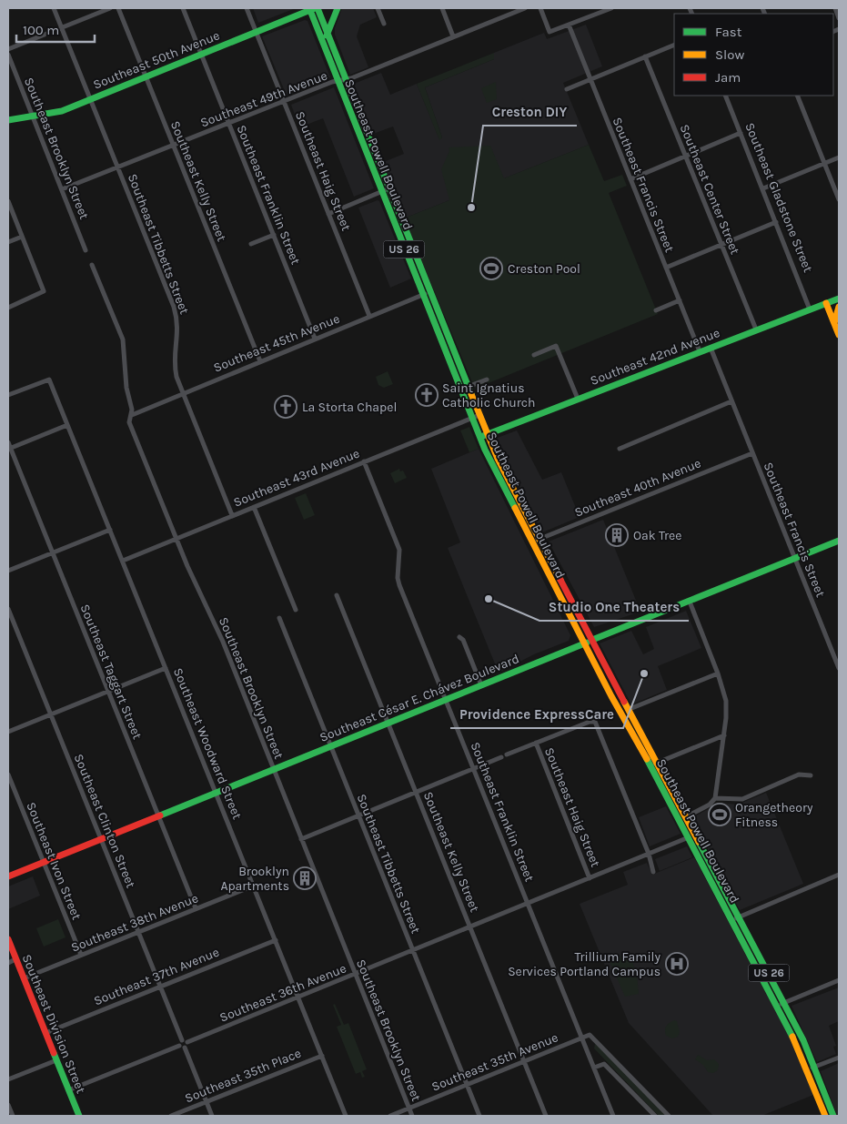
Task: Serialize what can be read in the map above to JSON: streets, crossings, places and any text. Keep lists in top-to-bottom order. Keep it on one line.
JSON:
{"streets":{"main road":["Southeast 50th Avenue","Southeast Powell Boulevard","US 26","Southeast 42nd Avenue","Southeast César E. Chávez Boulevard","Southeast Division Street"],"street":["Southeast 49th Avenue","Southeast Brooklyn Street","Southeast Haig Street","Southeast Kelly Street","Southeast Francis Street","Southeast Center Street","Southeast Franklin Street","Southeast Gladstone Street","Southeast Tibbetts Street","Southeast 45th Avenue","Southeast 43rd Avenue","Southeast 40th Avenue","Southeast Taggart Street","Southeast Woodward Street","Southeast Clinton Street","Southeast Ivon Street","Southeast 38th Avenue","Southeast 37th Avenue","Southeast 36th Avenue","Southeast 35th Avenue","Southeast 35th Place"]},"crossings":[["Southeast 50th Avenue","Southeast Brooklyn Street"],["Southeast 50th Avenue","Southeast Powell Boulevard"],["Southeast 50th Avenue","Southeast Haig Street"],["Southeast 50th Avenue","Southeast Kelly Street"],["Southeast 50th Avenue","Southeast Franklin Street"],["Southeast 50th Avenue","Southeast Tibbetts Street"],["Southeast 49th Avenue","Southeast Brooklyn Street"],["Southeast 49th Avenue","Southeast Powell Boulevard"],["Southeast 49th Avenue","Southeast Haig Street"],["Southeast 49th Avenue","Southeast Kelly Street"],["Southeast 49th Avenue","Southeast Franklin Street"],["Southeast 49th Avenue","Southeast Tibbetts Street"],["Southeast Brooklyn Street","Southeast 45th Avenue"],["Southeast Brooklyn Street","Southeast 43rd Avenue"],["Southeast Brooklyn Street","Southeast César E. Chávez Boulevard"],["Southeast Brooklyn Street","Southeast 36th Avenue"],["Southeast Brooklyn Street","Southeast 35th Avenue"],["Southeast Powell Boulevard","Southeast 45th Avenue"],["Southeast Powell Boulevard","Southeast 42nd Avenue"],["Southeast Powell Boulevard","Southeast 43rd Avenue"],["Southeast Powell Boulevard","Southeast 40th Avenue"],["Southeast Powell Boulevard","Southeast César E. Chávez Boulevard"],["Southeast Powell Boulevard","Southeast 36th Avenue"],["Southeast Haig Street","Southeast 45th Avenue"],["Southeast Haig Street","Southeast 36th Avenue"],["Southeast Kelly Street","Southeast 45th Avenue"],["Southeast Kelly Street","Southeast César E. Chávez Boulevard"],["Southeast Kelly Street","Southeast 36th Avenue"],["Southeast Kelly Street","Southeast 35th Avenue"],["Southeast Francis Street","Southeast 42nd Avenue"],["Southeast Francis Street","Southeast 40th Avenue"],["Southeast Francis Street","Southeast César E. Chávez Boulevard"],["Southeast Center Street","Southeast 42nd Avenue"],["Southeast Franklin Street","Southeast 45th Avenue"],["Southeast Franklin Street","Southeast 43rd Avenue"],["Southeast Franklin Street","Southeast César E. Chávez Boulevard"],["Southeast Franklin Street","Southeast 36th Avenue"],["Southeast Franklin Street","Southeast 35th Avenue"],["Southeast Gladstone Street","Southeast 42nd Avenue"],["Southeast Tibbetts Street","Southeast 45th Avenue"],["Southeast Tibbetts Street","Southeast 43rd Avenue"],["Southeast Tibbetts Street","Southeast César E. Chávez Boulevard"],["Southeast Tibbetts Street","Southeast 36th Avenue"],["Southeast Tibbetts Street","Southeast 35th Avenue"],["Southeast 43rd Avenue","Southeast Woodward Street"],["Southeast Taggart Street","Southeast César E. Chávez Boulevard"],["Southeast Taggart Street","Southeast 38th Avenue"],["Southeast César E. Chávez Boulevard","Southeast Woodward Street"],["Southeast César E. Chávez Boulevard","Southeast Clinton Street"],["Southeast César E. Chávez Boulevard","Southeast Ivon Street"],["Southeast Woodward Street","Southeast 38th Avenue"],["Southeast Woodward Street","Southeast 37th Avenue"],["Southeast Woodward Street","Southeast 36th Avenue"],["Southeast Woodward Street","Southeast 35th Place"],["Southeast Clinton Street","Southeast 38th Avenue"],["Southeast Clinton Street","Southeast 37th Avenue"],["Southeast Ivon Street","Southeast 38th Avenue"],["Southeast 38th Avenue","Southeast Division Street"],["Southeast 37th Avenue","Southeast Division Street"]],"places":{"other":["Creston DIY","Studio One Theaters","Providence ExpressCare"],"sports":["Creston Pool","Orangetheory Fitness"],"church":["Saint Ignatius Catholic Church","La Storta Chapel"],"building":["Oak Tree","Brooklyn Apartments"],"hospital":["Trillium Family Services Portland Campus"]},"legend":["Fast","Slow","Jam"],"scale_bar":"100 m"}
